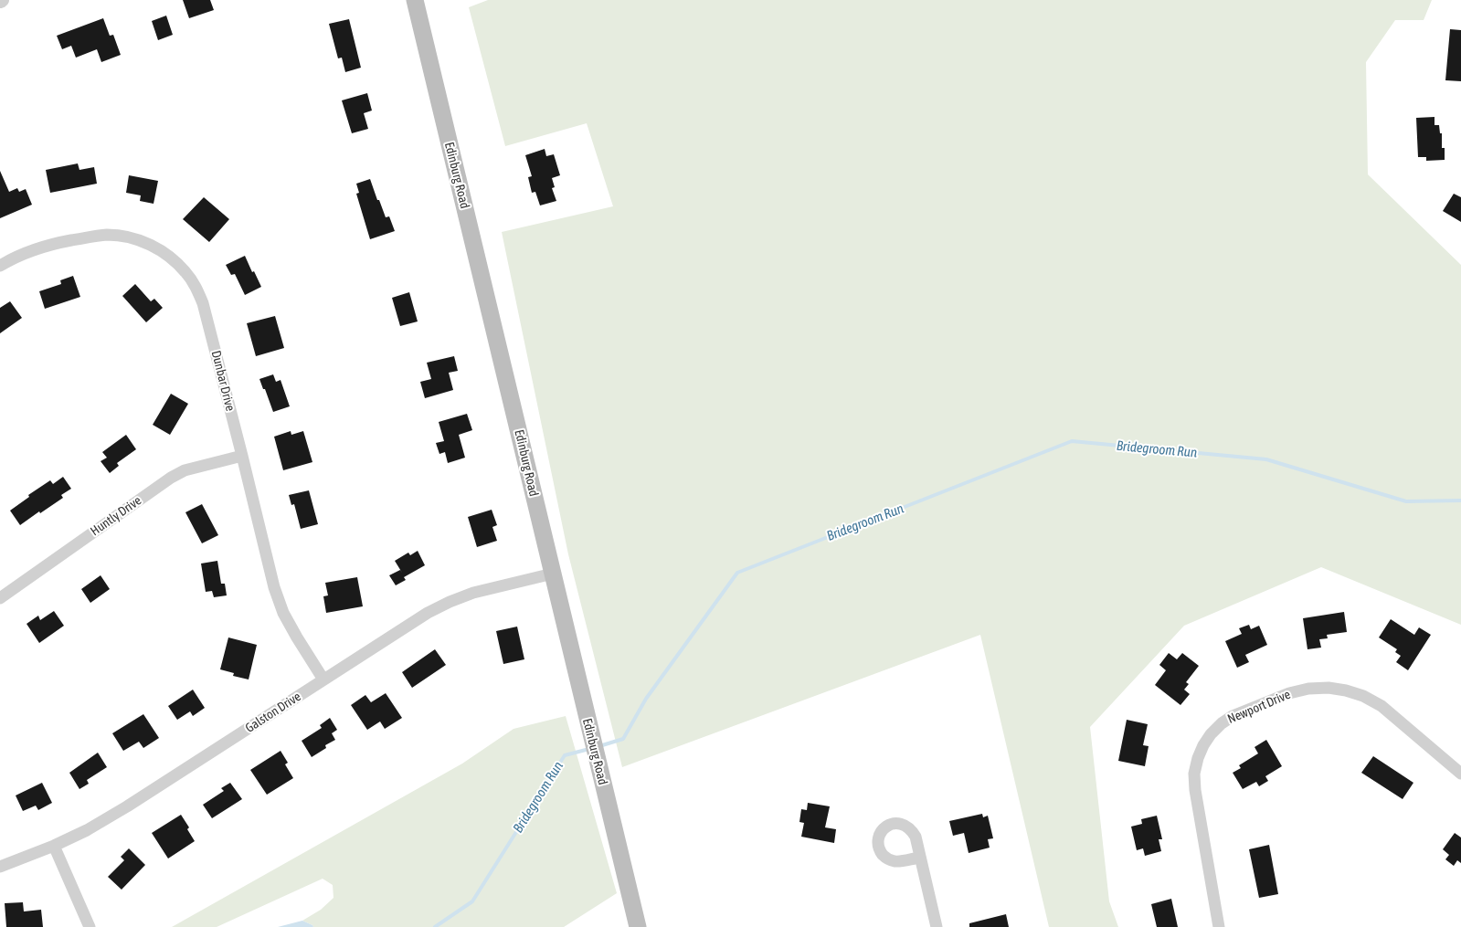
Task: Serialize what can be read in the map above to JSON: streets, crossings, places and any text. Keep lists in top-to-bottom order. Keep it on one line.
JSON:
{"streets":{"main road":["Edinburg Road"],"street":["Dunbar Drive","Huntly Drive","Newport Drive","Galston Drive"]},"crossings":[["Edinburg Road","Galston Drive"],["Dunbar Drive","Huntly Drive"],["Dunbar Drive","Galston Drive"]],"water":["Bridegroom Run"]}
